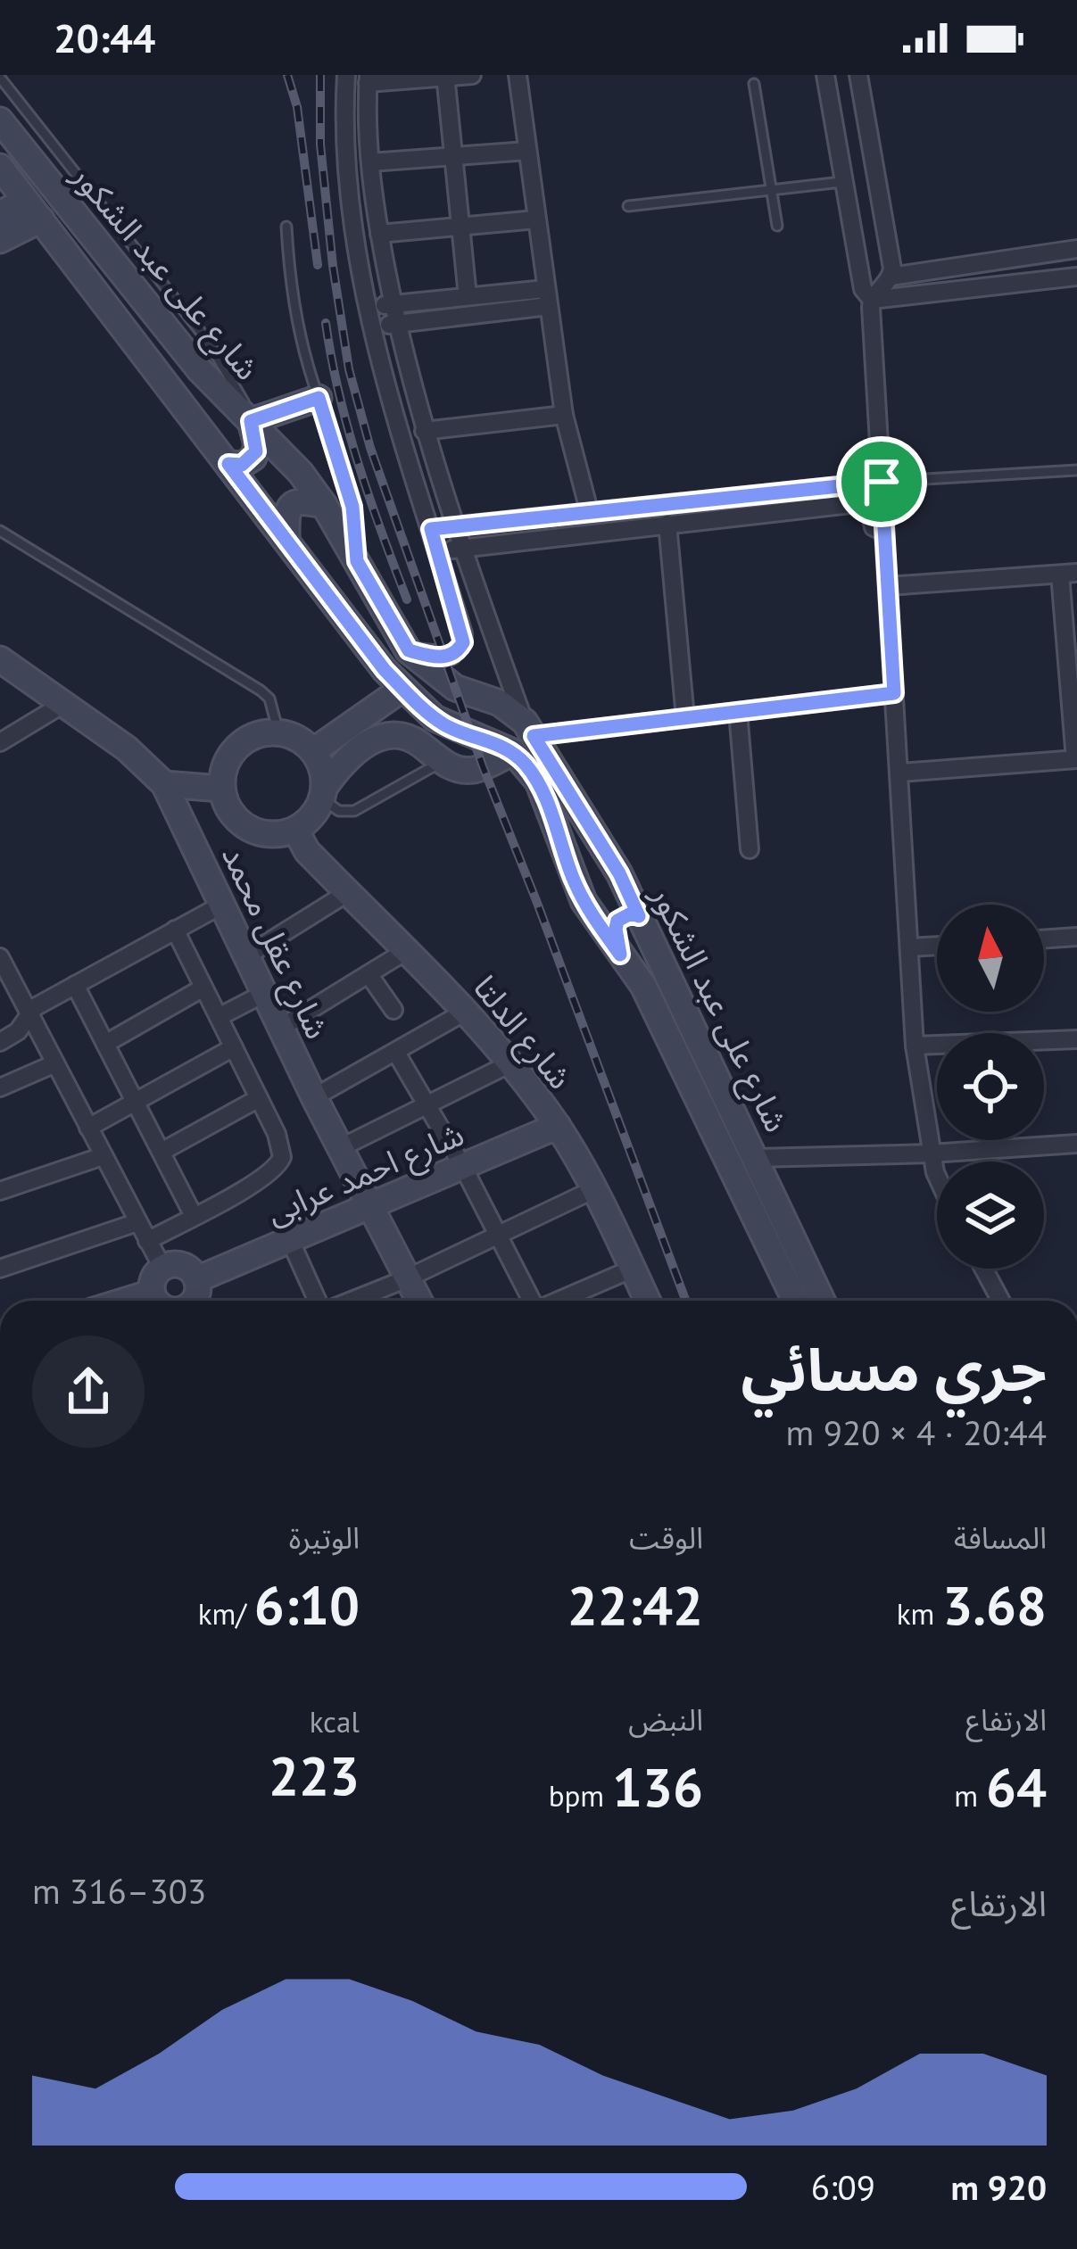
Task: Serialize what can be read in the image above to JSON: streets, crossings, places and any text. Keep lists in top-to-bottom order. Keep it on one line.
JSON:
{"streets":{"main road":["شارع على عبد الشكور","شارع عقل محمد","شارع الدلتا","شارع احمد عرابى"]},"crossings":[["شارع عقل محمد","شارع احمد عرابى"],["شارع الدلتا","شارع احمد عرابى"]],"north":"top","page":{"status":"20:44","heading":["جري مسائي","20:44 · 4 × 920 m"],"stats":[["المسافة","3.68 km"],["الوقت","22:42"],["الوتيرة","6:10 /km"],["الارتفاع","64 m"],["النبض","136 bpm"],["kcal","223"]],"chart":["الارتفاع","303–316 m"],"list":[{"name":"920 m","note":"6:09"}]}}
